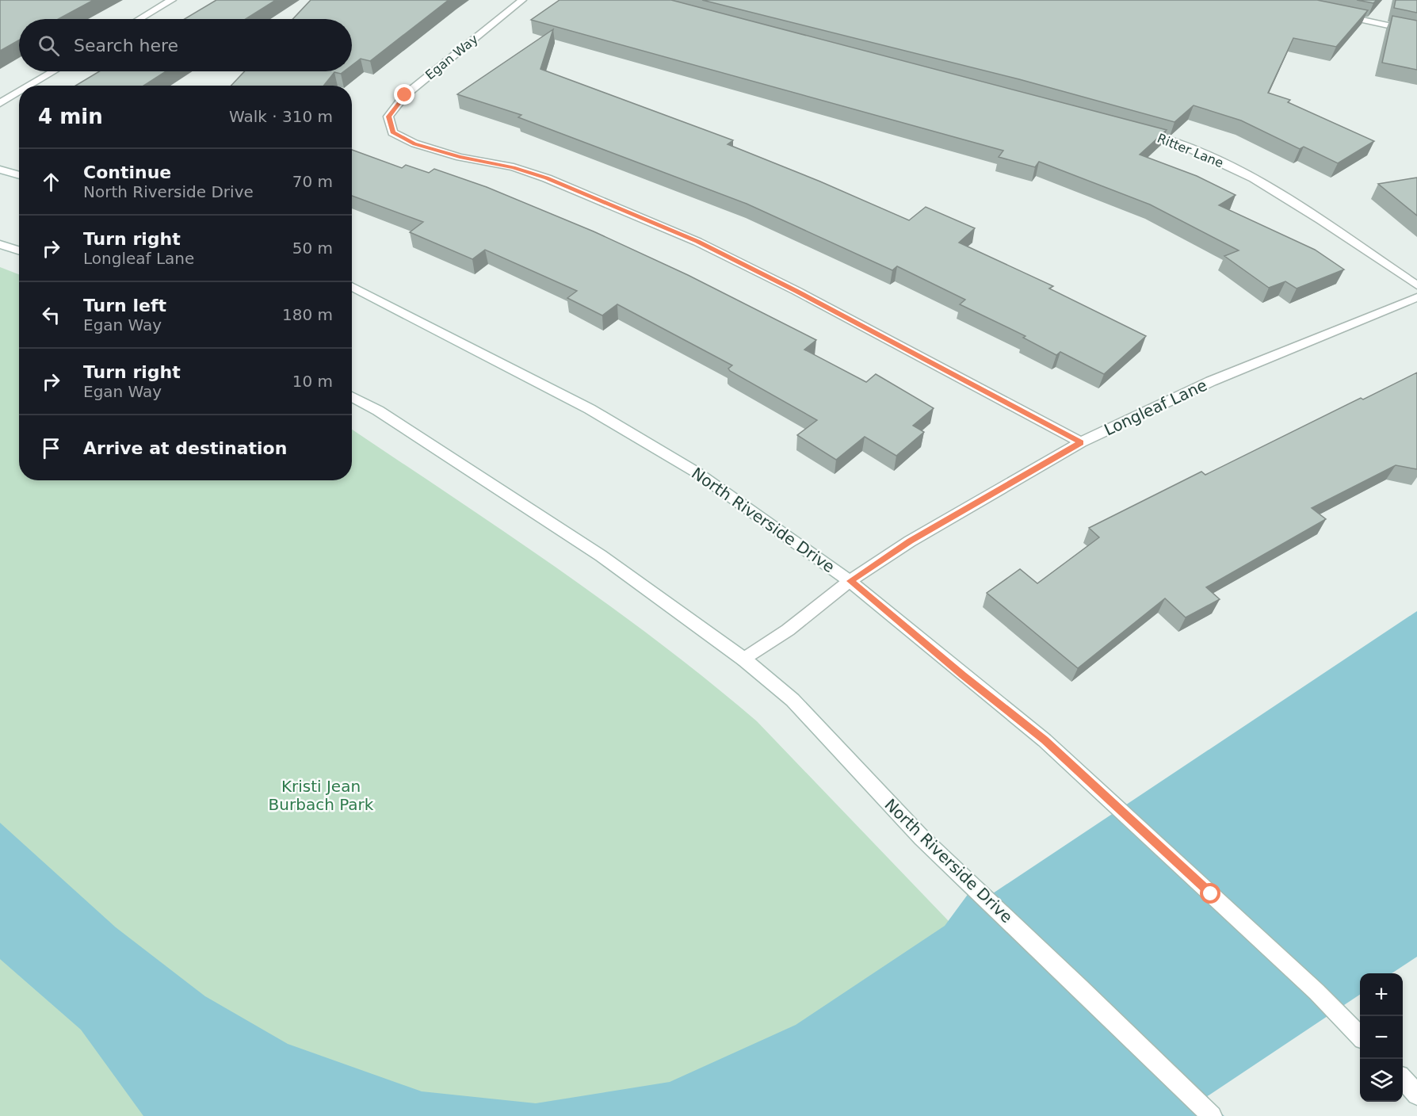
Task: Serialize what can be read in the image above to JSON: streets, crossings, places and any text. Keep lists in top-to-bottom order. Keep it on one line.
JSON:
{"streets":{"street":["Egan Way","Ritter Lane","Longleaf Lane","North Riverside Drive"]},"crossings":[["Egan Way","Longleaf Lane"],["Longleaf Lane","North Riverside Drive"]],"parks":["Kristi Jean Burbach Park"],"page":{"search":"Search here","heading":["4 min","Walk · 310 m"],"list":[["Continue","North Riverside Drive","70 m"],["Turn right","Longleaf Lane","50 m"],["Turn left","Egan Way","180 m"],["Turn right","Egan Way","10 m"],"Arrive at destination"],"map_buttons":["+","−"]}}
